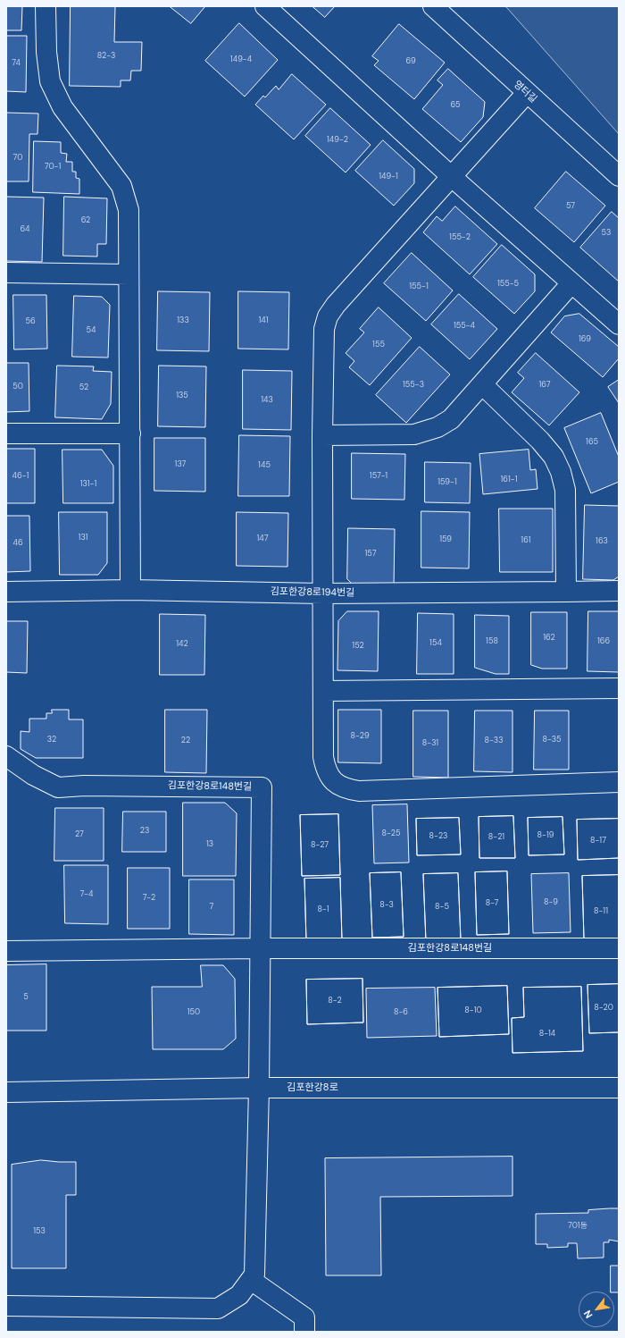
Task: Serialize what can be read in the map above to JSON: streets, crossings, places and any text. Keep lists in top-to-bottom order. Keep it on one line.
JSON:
{"streets":{"street":["영터길","김포한강8로194번길","김포한강8로148번길","김포한강8로"]},"crossings":[["김포한강8로148번길","김포한강8로"]],"house_numbers":["82-3","149-4","69","74","65","149-2","70","70-1","149-1","57","62","64","53","155-2","155-5","155-1","133","141","56","155-4","54","169","155","155-3","167","50","52","135","143","165","137","145","46-1","157-1","161-1","159-1","131-1","131","147","159","161","163","46","157","162","158","166","154","142","152","8-29","32","8-35","22","8-33","8-31","23","8-25","27","8-19","8-23","8-21","8-17","13","8-27","7-4","7-2","8-9","8-7","8-3","7","8-5","8-1","8-11","5","8-2","8-20","8-10","150","8-6","8-14","701동","153"],"north":"bottom left"}
